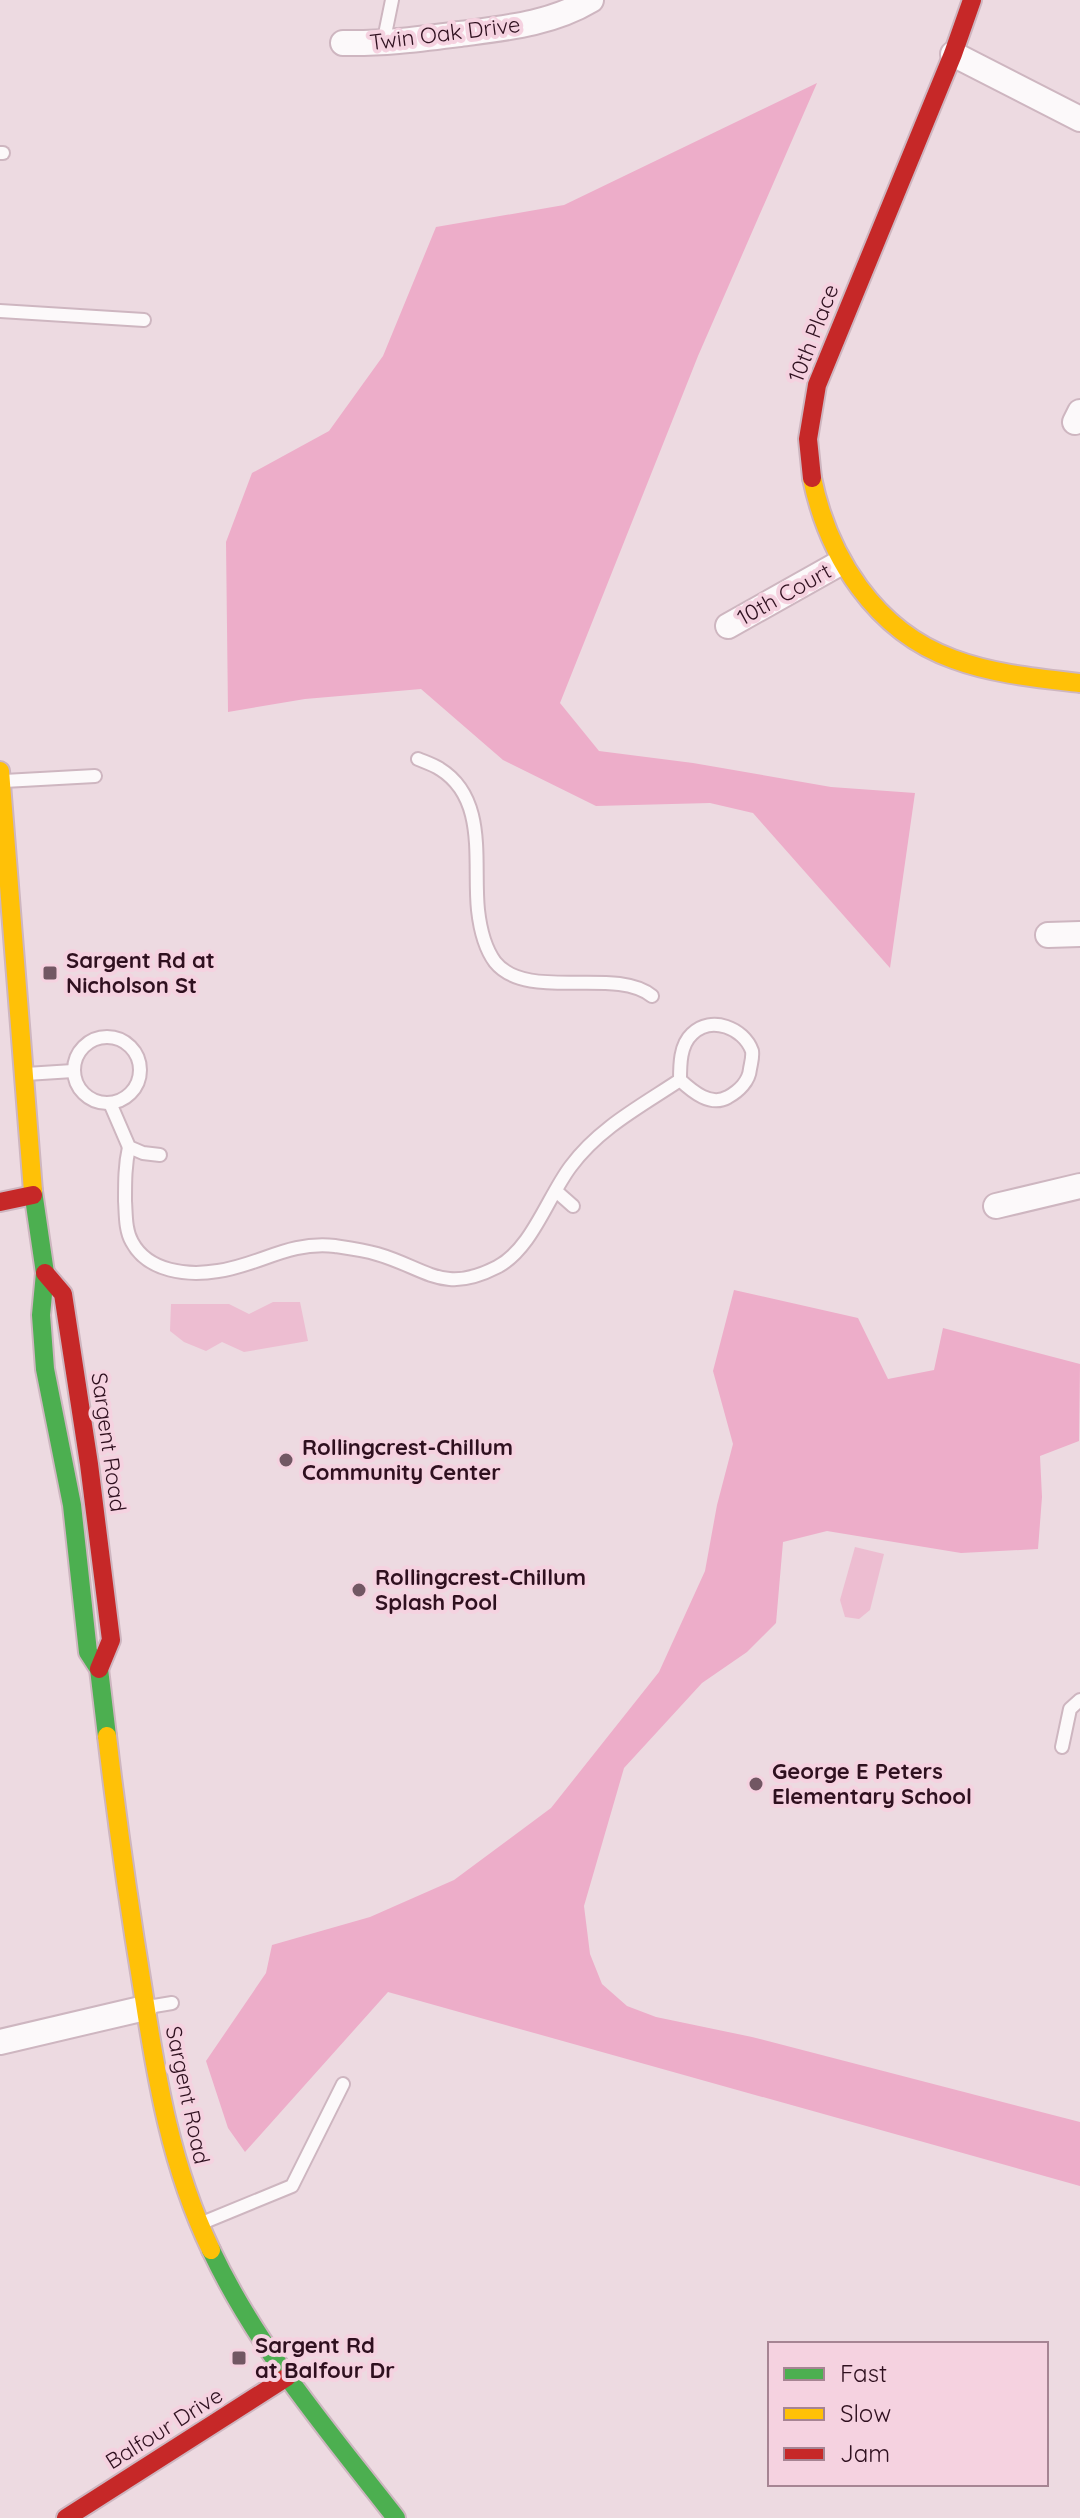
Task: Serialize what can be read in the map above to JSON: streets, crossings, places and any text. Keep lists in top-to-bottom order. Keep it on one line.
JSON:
{"streets":{"main road":["10th Place","Sargent Road","Balfour Drive"],"street":["Twin Oak Drive","10th Court"]},"crossings":[["10th Place","10th Court"],["Sargent Road","Balfour Drive"]],"places":{"transit":["Sargent Rd at Nicholson St","Sargent Rd at Balfour Dr"],"other":["Rollingcrest-Chillum Community Center","Rollingcrest-Chillum Splash Pool","George E Peters Elementary School"]},"legend":["Fast","Slow","Jam"]}
